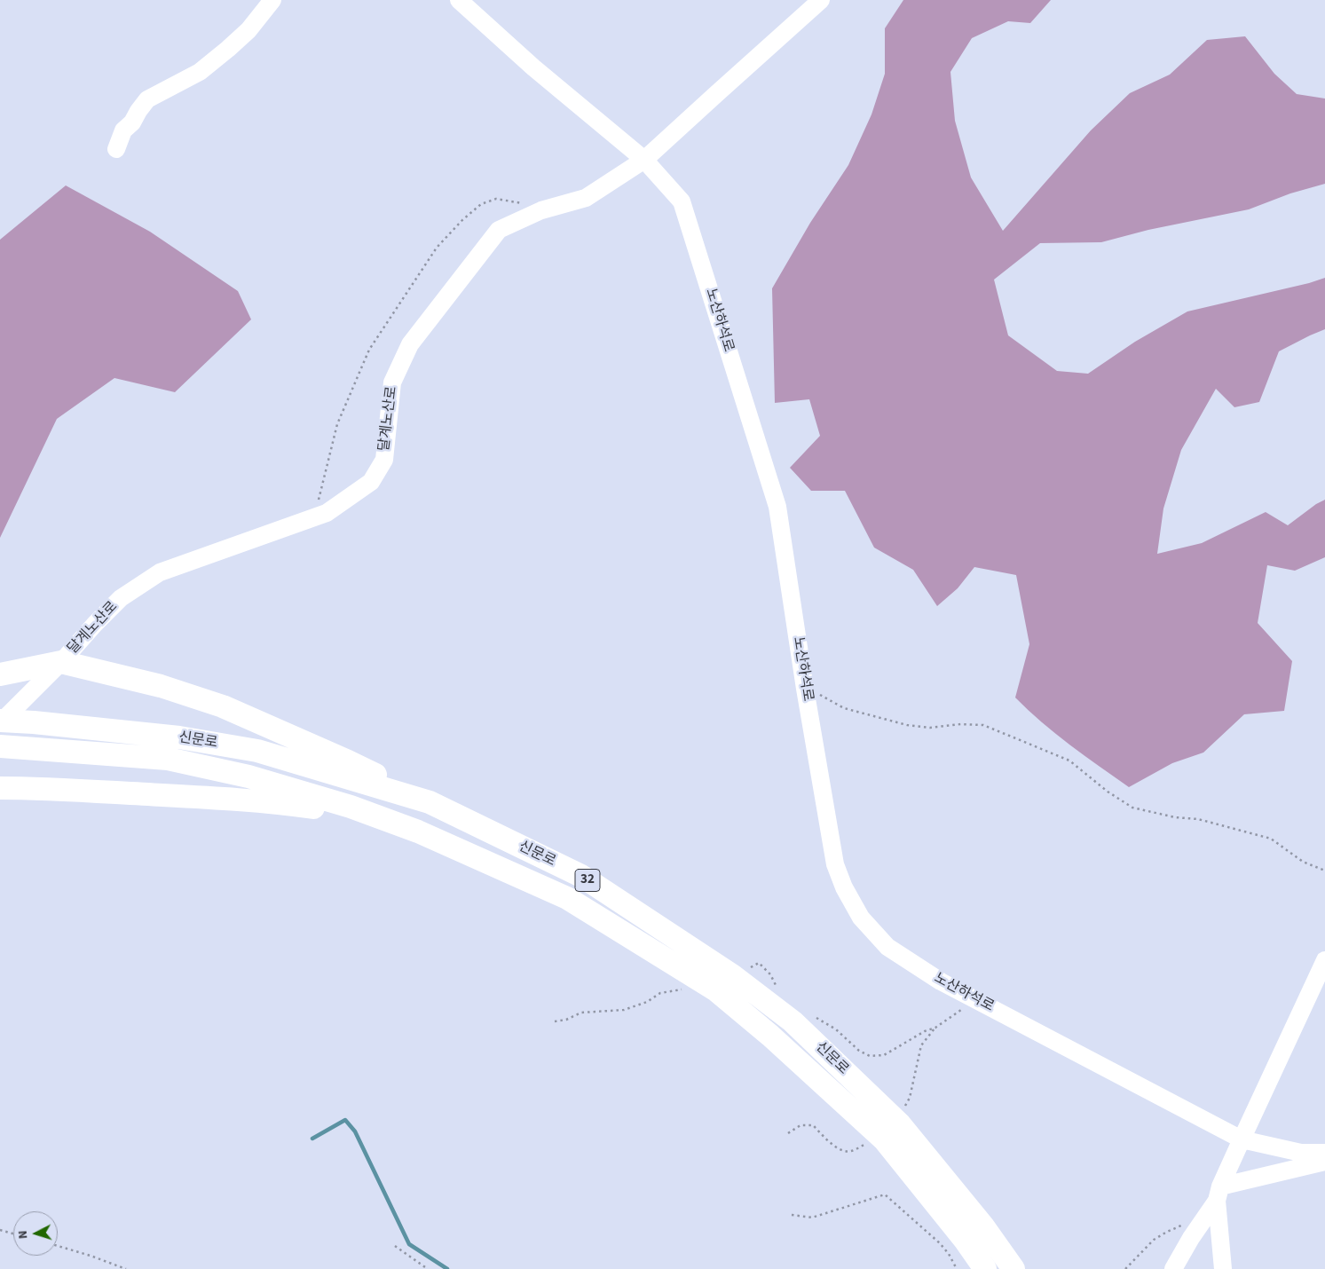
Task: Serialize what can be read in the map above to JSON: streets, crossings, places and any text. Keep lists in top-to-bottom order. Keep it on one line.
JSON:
{"streets":{"main road":["신문로","32"],"street":["노산하석로","달계노산로"]},"crossings":[["노산하석로","달계노산로"],["달계노산로","신문로"]],"north":"left"}
